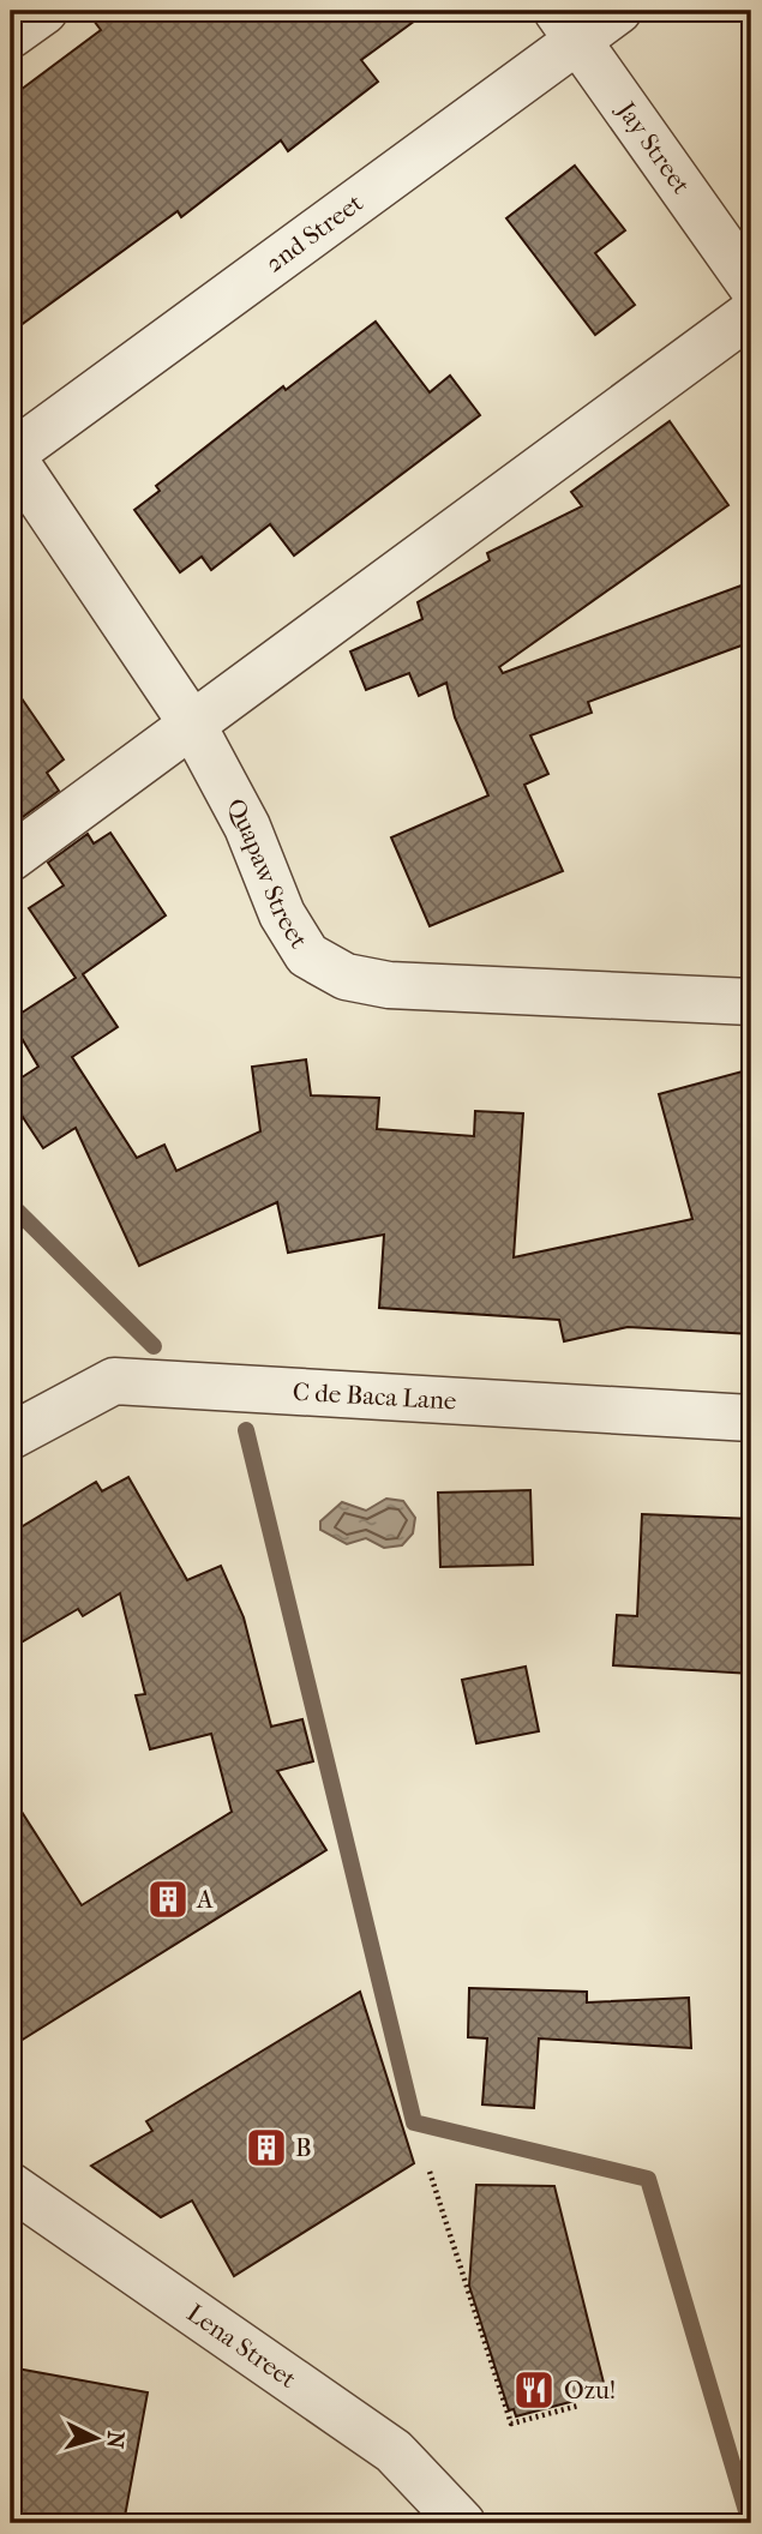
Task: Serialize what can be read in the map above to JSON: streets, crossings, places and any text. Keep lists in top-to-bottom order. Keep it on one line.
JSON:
{"streets":{"street":["Jay Street","2nd Street","Quapaw Street","C de Baca Lane","Lena Street"]},"crossings":[["Jay Street","2nd Street"],["2nd Street","Quapaw Street"]],"places":{"building":["A","B"],"restaurant":["Ozu!"]},"north":"right"}
